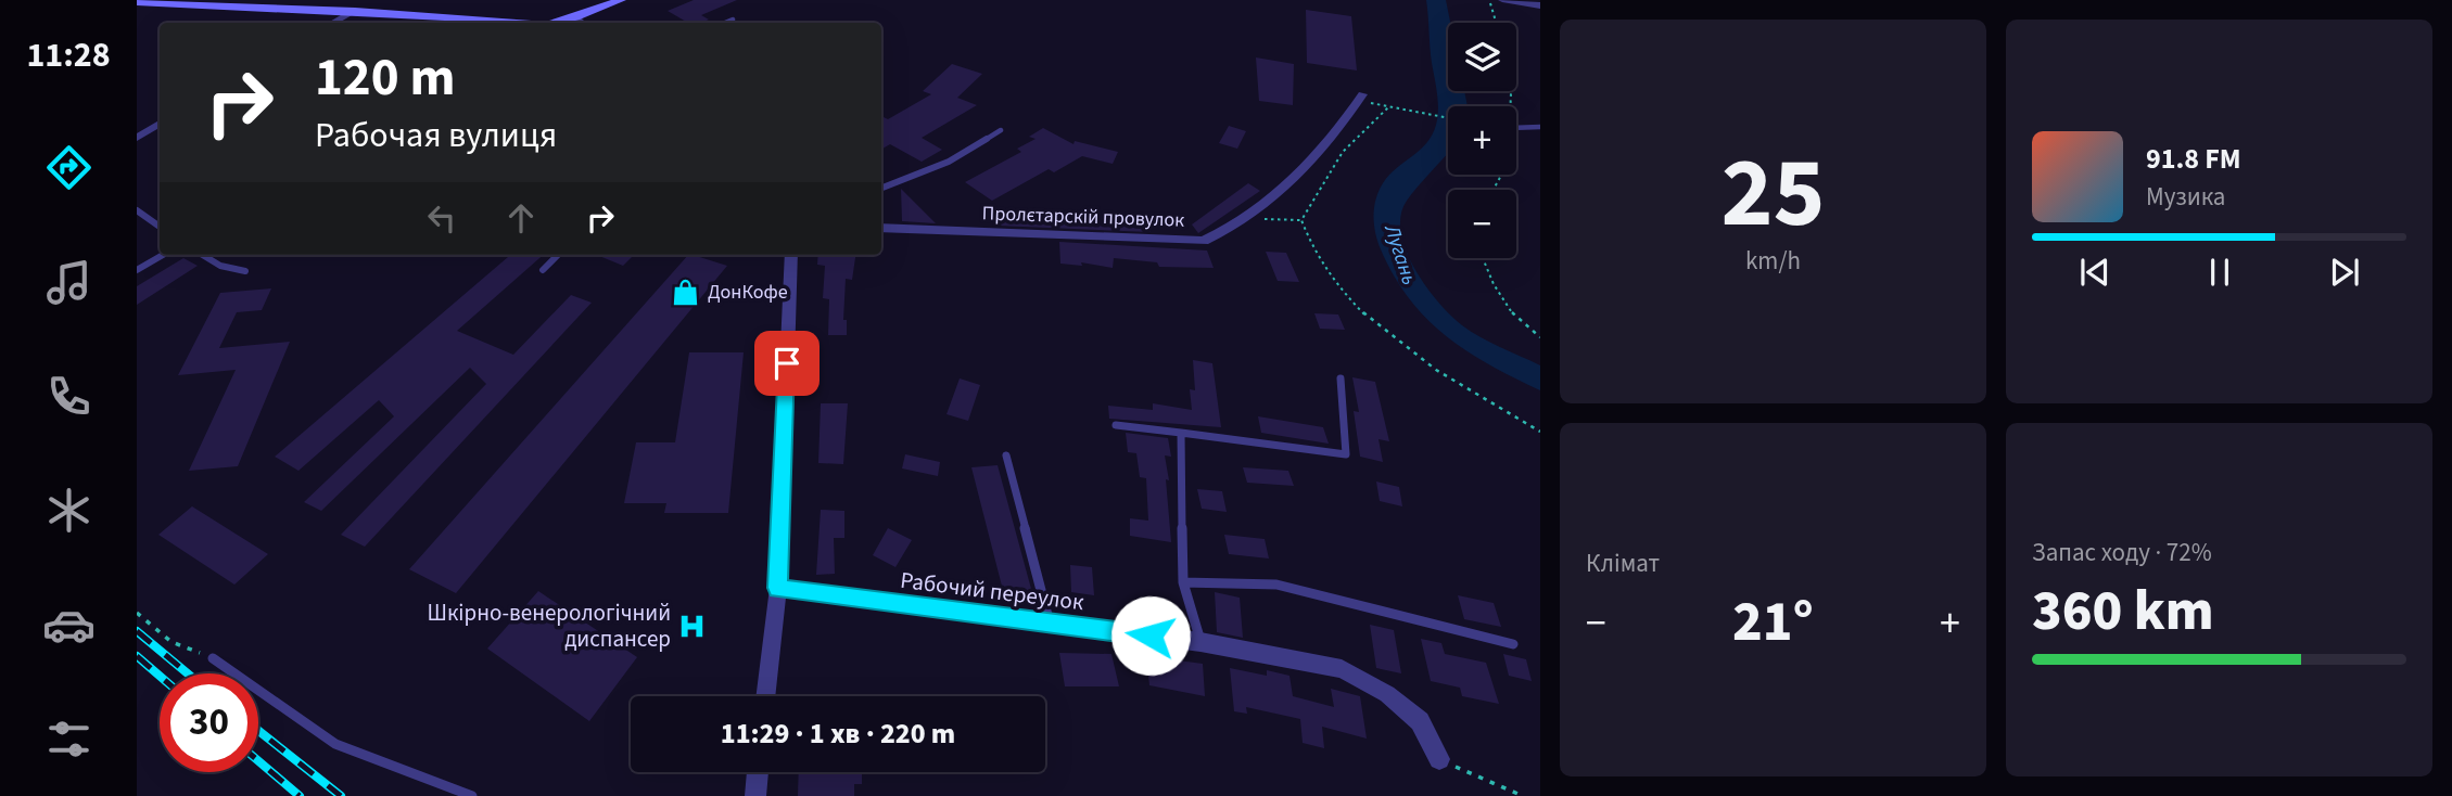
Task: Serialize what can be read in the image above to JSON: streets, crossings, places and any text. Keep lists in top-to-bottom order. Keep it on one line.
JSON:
{"streets":{"street":["Пролєтарскій провулок","Рабочий переулок"]},"water":["Лугань"],"places":{"shop":["ДонКофе"],"hospital":["Шкірно-венерологічний диспансер"]},"page":{"tabs":"11:28","tile":[["25","km/h"],"Клімат",["Запас ходу · 72%","360 km"]],"map_buttons":["+","−"],"turn":["120 m","Рабочая вулиця"],"song":["91.8 FM","Музика"],"heat":["−","21°","+"],"limit":"30","trip":"11:29 · 1 хв · 220 m"}}
